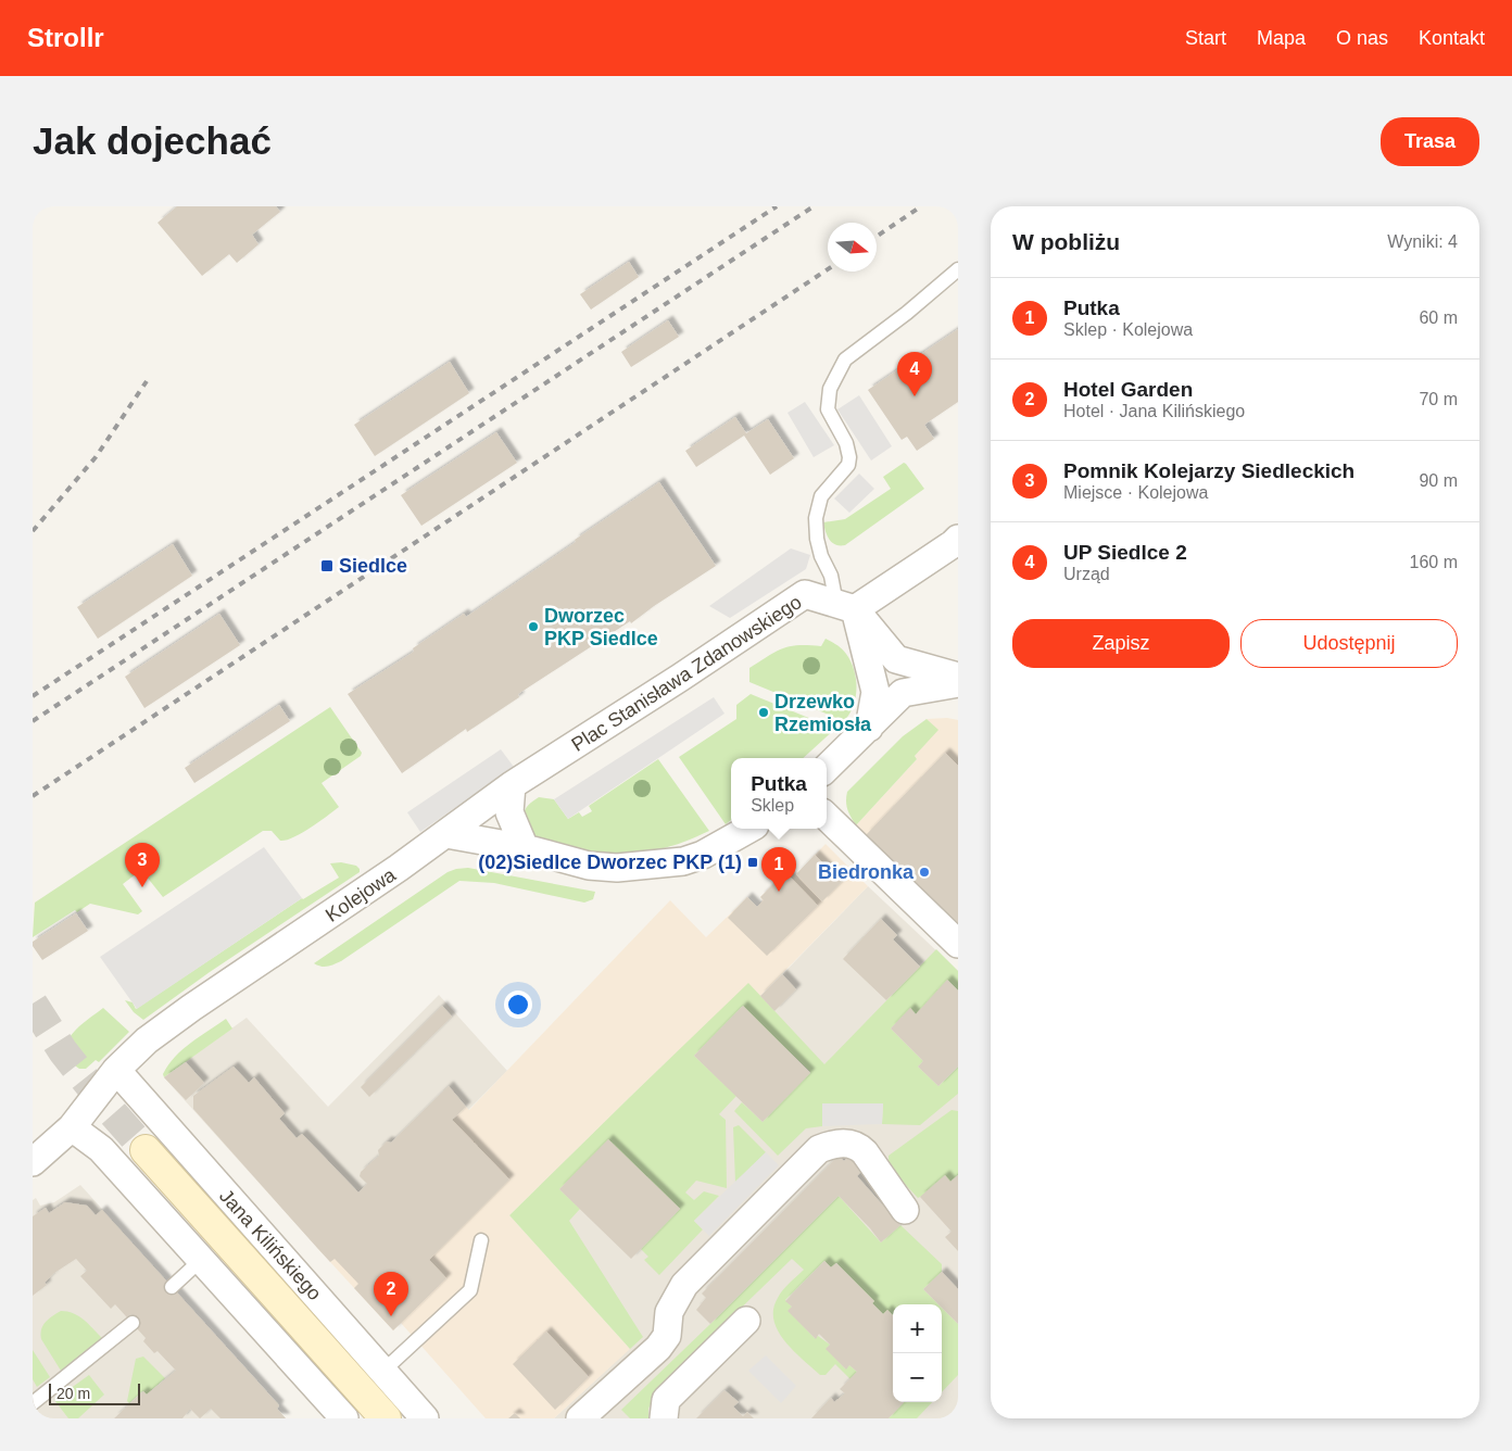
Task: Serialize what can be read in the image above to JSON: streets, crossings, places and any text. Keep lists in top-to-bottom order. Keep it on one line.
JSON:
{"streets":{"street":["Plac Stanisława Zdanowskiego","Kolejowa","Jana Kilińskiego"]},"crossings":[["Plac Stanisława Zdanowskiego","Kolejowa"],["Kolejowa","Jana Kilińskiego"]],"places":{"transit":["Siedlce","(02)Siedlce Dworzec PKP (1)"],"other":["Dworzec PKP Siedlce","Drzewko Rzemiosła","Biedronka"]},"scale_bar":"20 m","north":"right","page":{"header":"Strollr","nav":["Start","Mapa","O nas","Kontakt"],"buttons":["Trasa",["Zapisz","Udostępnij"]],"title":"Jak dojechać","heading":["W pobliżu","Wyniki: 4"],"list":[{"mark":"1","name":"Putka","note":"Sklep · Kolejowa","value":"60 m"},{"mark":"2","name":"Hotel Garden","note":"Hotel · Jana Kilińskiego","value":"70 m"},{"mark":"3","name":"Pomnik Kolejarzy Siedleckich","note":"Miejsce · Kolejowa","value":"90 m"},{"mark":"4","name":"UP Siedlce 2","note":"Urząd","value":"160 m"}],"pins":["4","3","1","2"],"popup":["Putka","Sklep"],"map_buttons":["+","−"],"scale":"20 m"}}
